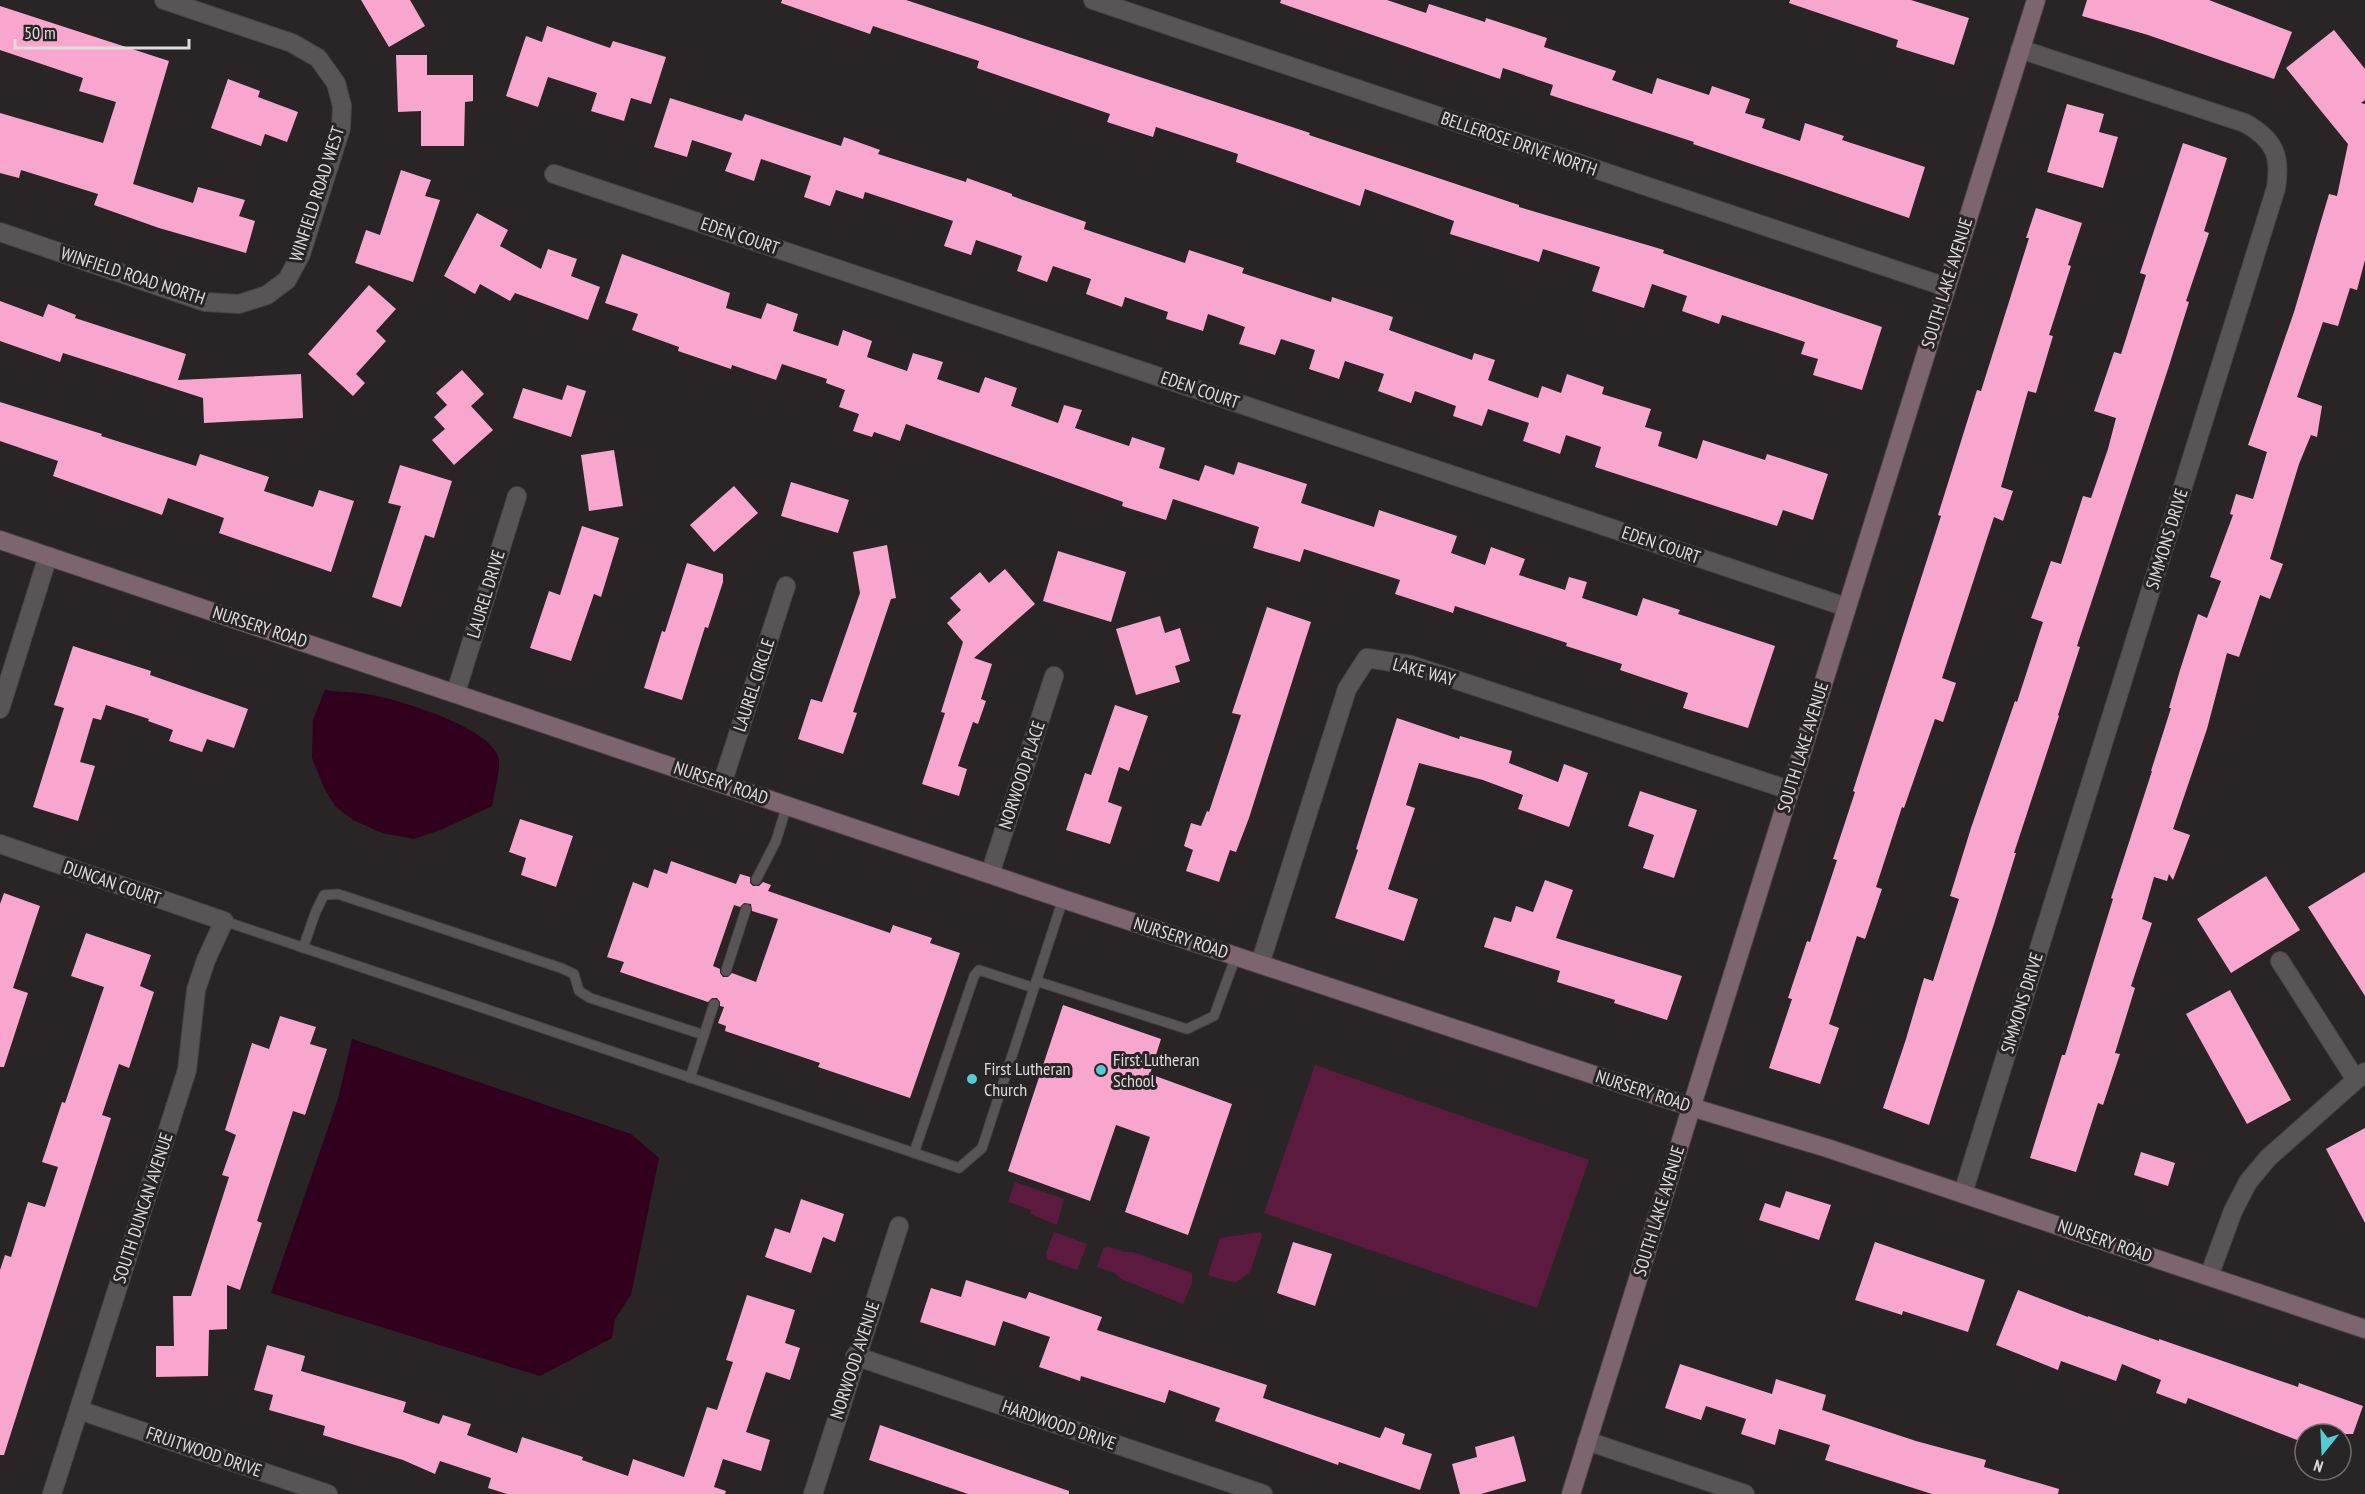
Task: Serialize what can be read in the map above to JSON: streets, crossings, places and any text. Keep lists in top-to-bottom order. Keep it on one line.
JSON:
{"streets":{"street":["BELLEROSE DRIVE NORTH","WINFIELD ROAD WEST","EDEN COURT","WINFIELD ROAD NORTH","SOUTH LAKE AVENUE","SIMMONS DRIVE","LAUREL DRIVE","NURSERY ROAD","LAKE WAY","LAUREL CIRCLE","NORWOOD PLACE","DUNCAN COURT","SOUTH DUNCAN AVENUE","NORWOOD AVENUE","HARDWOOD DRIVE","FRUITWOOD DRIVE"]},"crossings":[["BELLEROSE DRIVE NORTH","SOUTH LAKE AVENUE"],["WINFIELD ROAD WEST","WINFIELD ROAD NORTH"],["EDEN COURT","SOUTH LAKE AVENUE"],["SOUTH LAKE AVENUE","SIMMONS DRIVE"],["SOUTH LAKE AVENUE","NURSERY ROAD"],["SOUTH LAKE AVENUE","LAKE WAY"],["SIMMONS DRIVE","NURSERY ROAD"],["LAUREL DRIVE","NURSERY ROAD"],["NURSERY ROAD","LAKE WAY"],["NURSERY ROAD","LAUREL CIRCLE"],["NURSERY ROAD","NORWOOD PLACE"],["DUNCAN COURT","SOUTH DUNCAN AVENUE"],["SOUTH DUNCAN AVENUE","FRUITWOOD DRIVE"],["NORWOOD AVENUE","HARDWOOD DRIVE"]],"places":["First Lutheran School","First Lutheran Church"],"scale_bar":"50 m","north":"bottom"}
